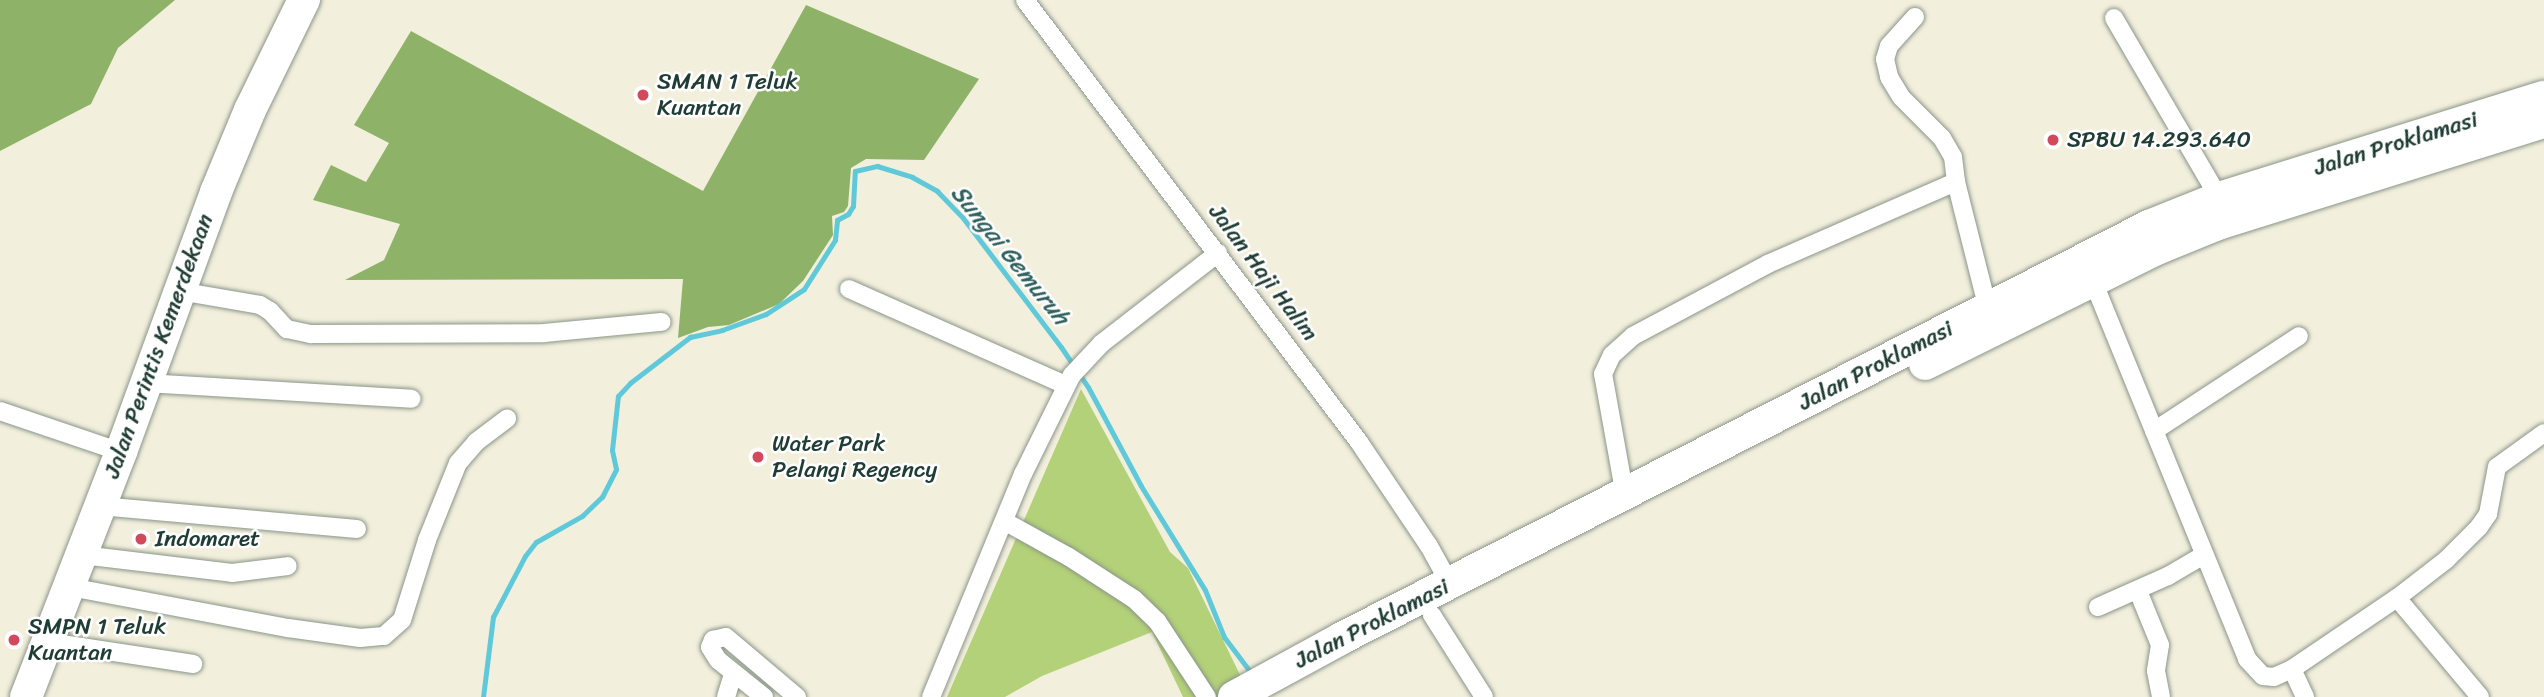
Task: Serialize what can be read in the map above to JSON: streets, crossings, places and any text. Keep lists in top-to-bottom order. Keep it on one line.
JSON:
{"streets":{"highway":["Jalan Proklamasi","Jalan Perintis Kemerdekaan"],"street":["Jalan Haji Halim"]},"crossings":[["Jalan Proklamasi","Jalan Haji Halim"]],"water":["Sungai Gemuruh"],"places":["SMAN 1 Teluk Kuantan","SPBU 14.293.640","Water Park Pelangi Regency","Indomaret","SMPN 1 Teluk Kuantan"]}
